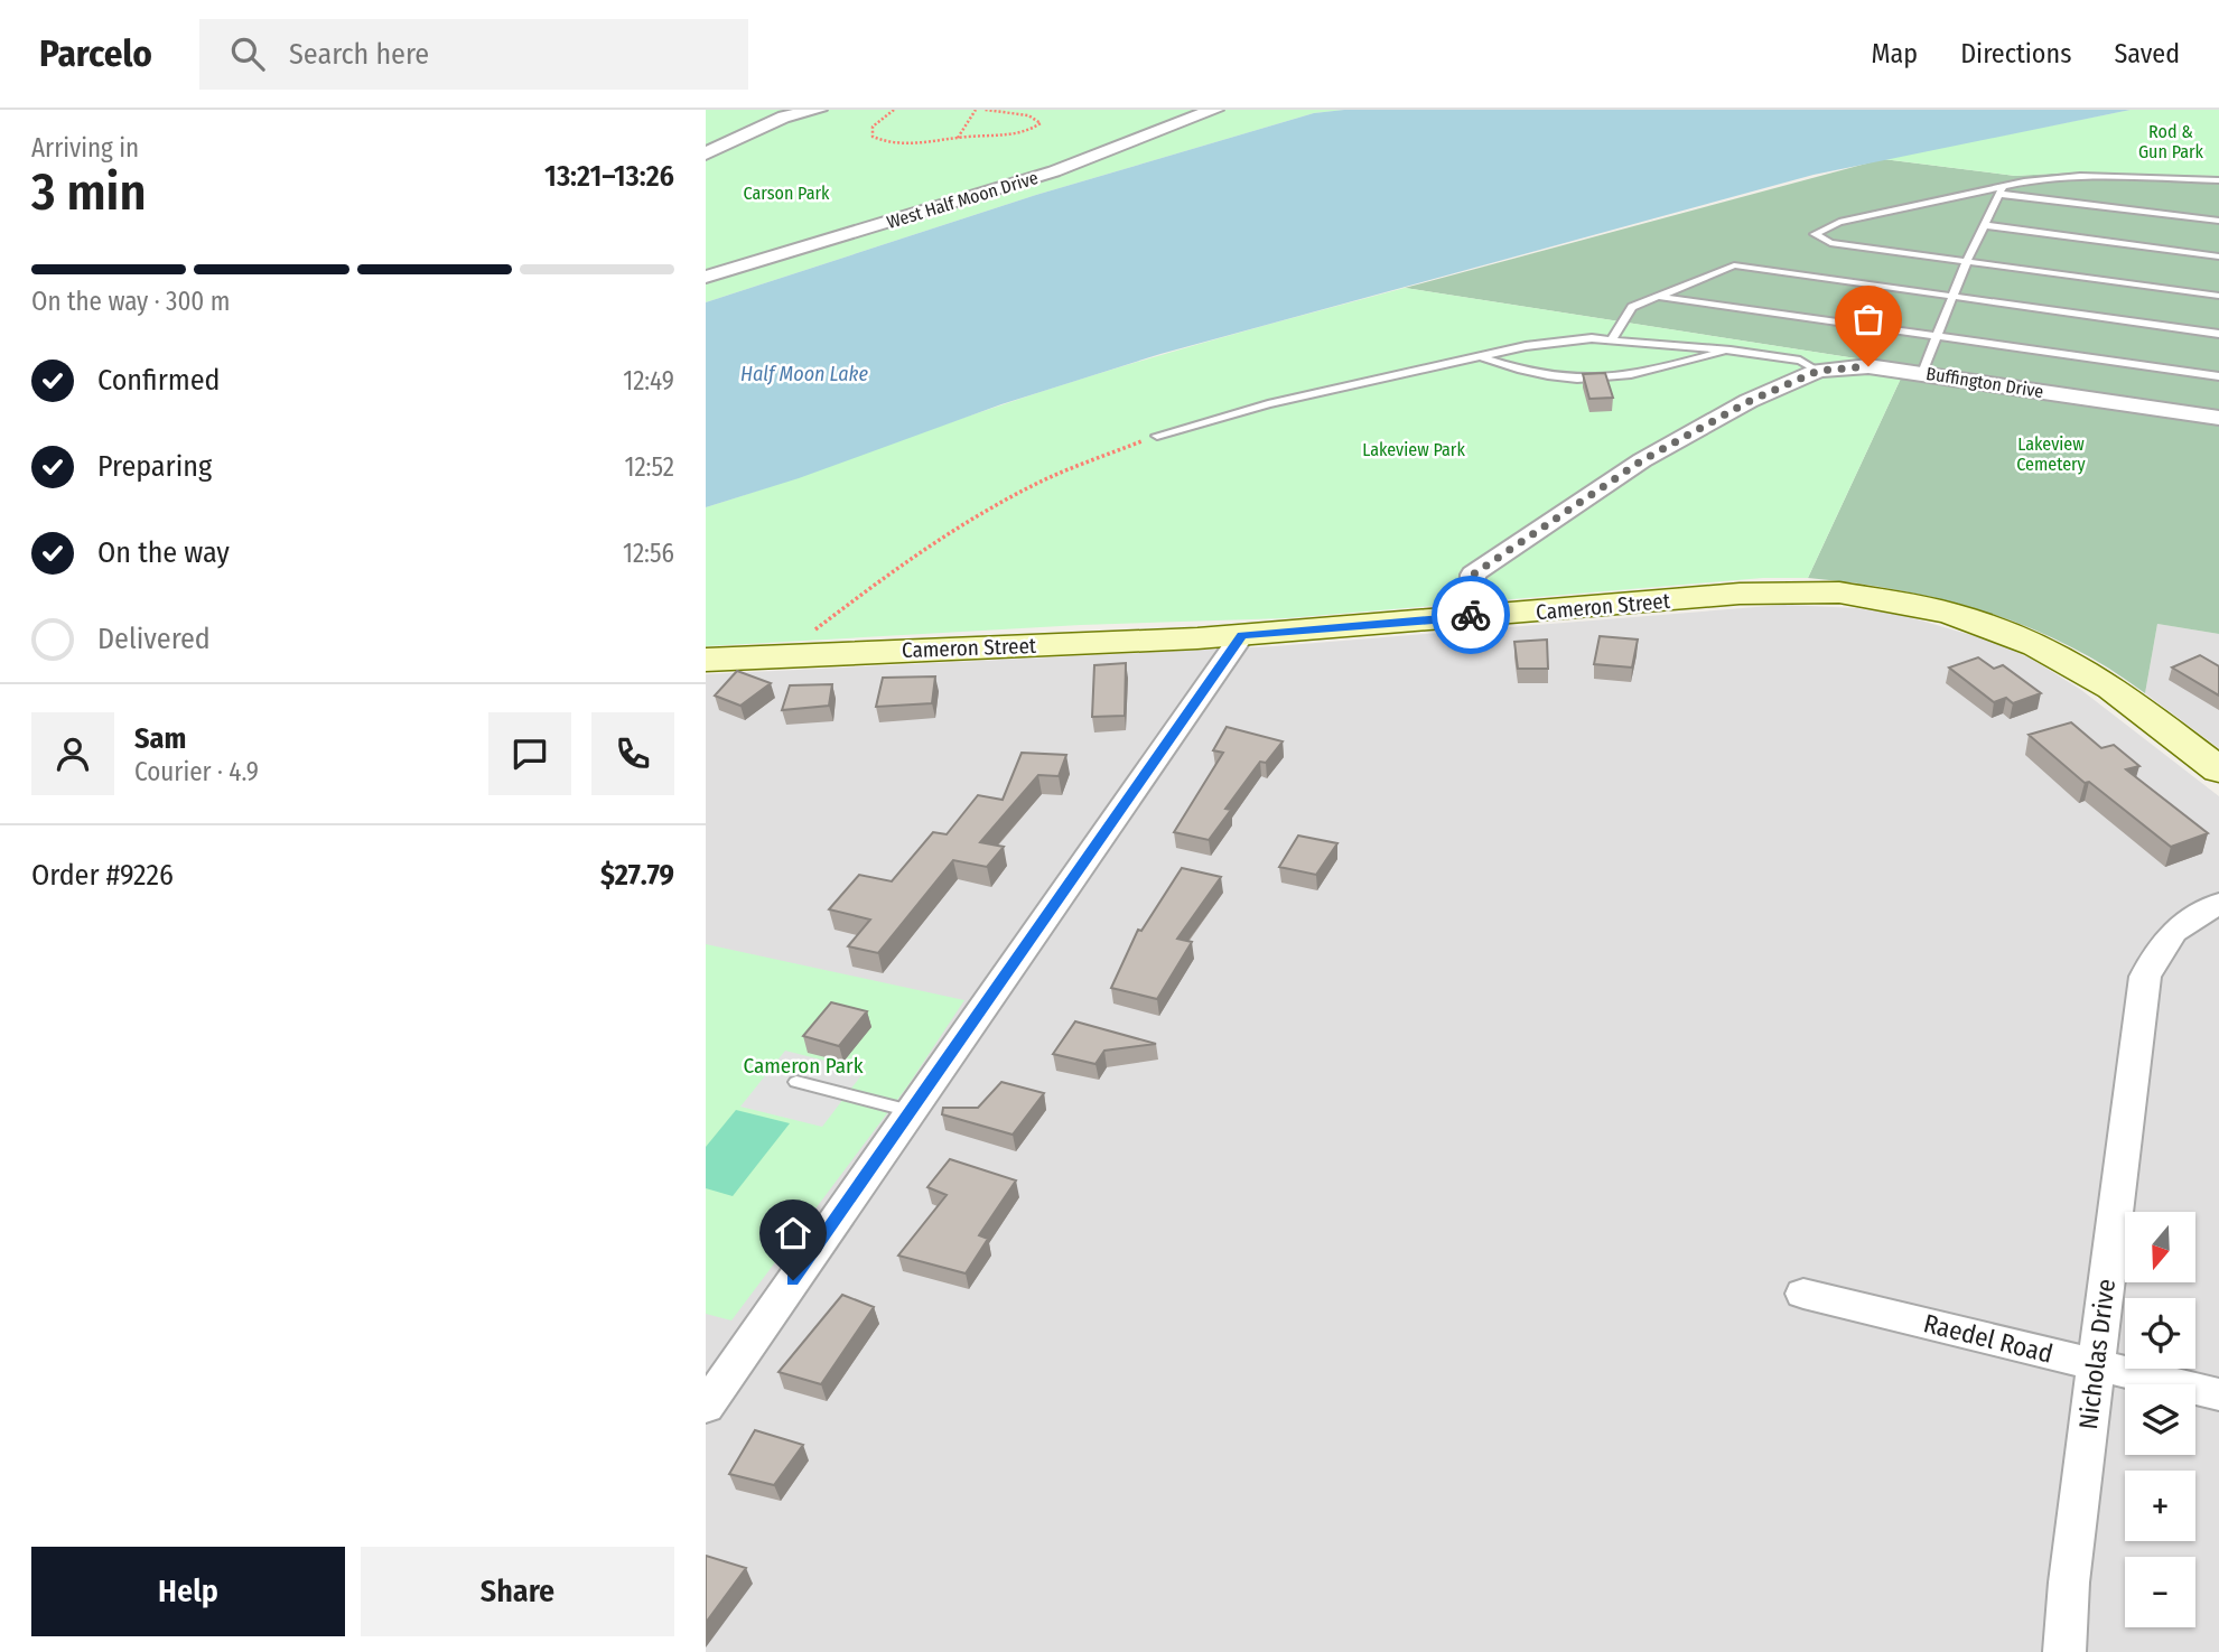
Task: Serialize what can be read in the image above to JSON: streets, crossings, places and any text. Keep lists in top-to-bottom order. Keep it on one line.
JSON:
{"streets":{"main road":["Cameron Street"],"street":["West Half Moon Drive","Buffington Drive","Raedel Road","Nicholas Drive"]},"crossings":[["Buffington Drive","Cameron Street"],["Raedel Road","Nicholas Drive"]],"water":["Half Moon Lake"],"parks":["Rod & Gun Park","Carson Park","Lakeview Cemetery","Lakeview Park","Cameron Park"],"north":"bottom","page":{"header":"Parcelo","search":"Search here","nav":["Map","Directions","Saved"],"heading":["3 min","Arriving in","13:21–13:26"],"panel":["Sam","Courier · 4.9","Order #9226","$27.79"],"bar":"On the way · 300 m","list":[["Confirmed","12:49"],["Preparing","12:52"],["On the way","12:56"],"Delivered"],"map_buttons":["+","−"],"buttons":["Help","Share"]}}
